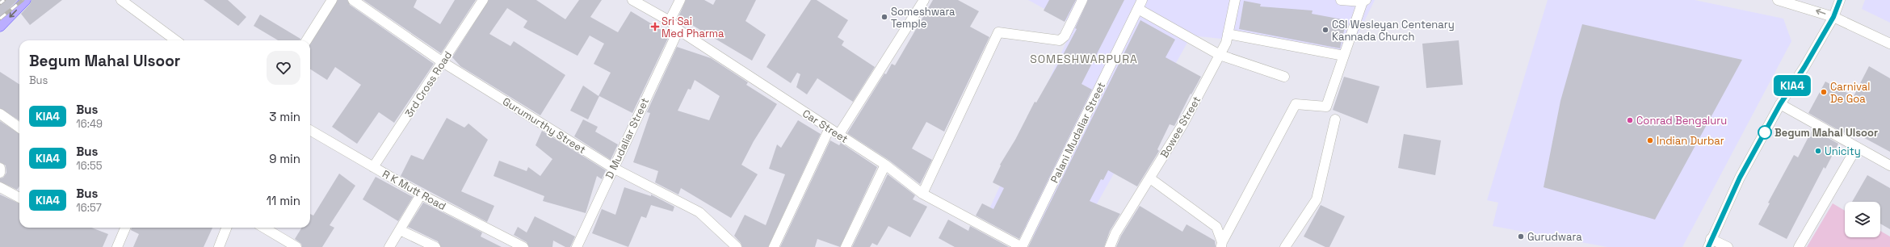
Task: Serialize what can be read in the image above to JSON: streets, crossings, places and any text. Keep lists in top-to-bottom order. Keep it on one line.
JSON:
{"streets":{"street":["3rd Cross Road","Gurumurthy Street","Car Street","Bowee Street","Palani Mudaliar Street","D Mudaliar Street","R K Mutt Road"]},"crossings":[["3rd Cross Road","Gurumurthy Street"],["3rd Cross Road","R K Mutt Road"],["Gurumurthy Street","D Mudaliar Street"],["Car Street","Palani Mudaliar Street"],["Car Street","D Mudaliar Street"]],"districts":["SOMESHWARPURA"],"places":{"other":["Someshwara Temple","CSI Wesleyan Centenary Kannada Church","Carnival De Goa","Conrad Bengaluru","Begum Mahal Ulsoor","Indian Durbar","Unicity","Gurudwara"],"health":["Sri Sai Med Pharma"]},"lines":["bus line KIA4"],"page":{"on_map":"KIA4","heading":["Begum Mahal Ulsoor","Bus"],"list":[{"mark":"KIA4","name":"Bus","note":"16:49","value":"3 min"},{"mark":"KIA4","name":"Bus","note":"16:55","value":"9 min"},{"mark":"KIA4","name":"Bus","note":"16:57","value":"11 min"}]}}
